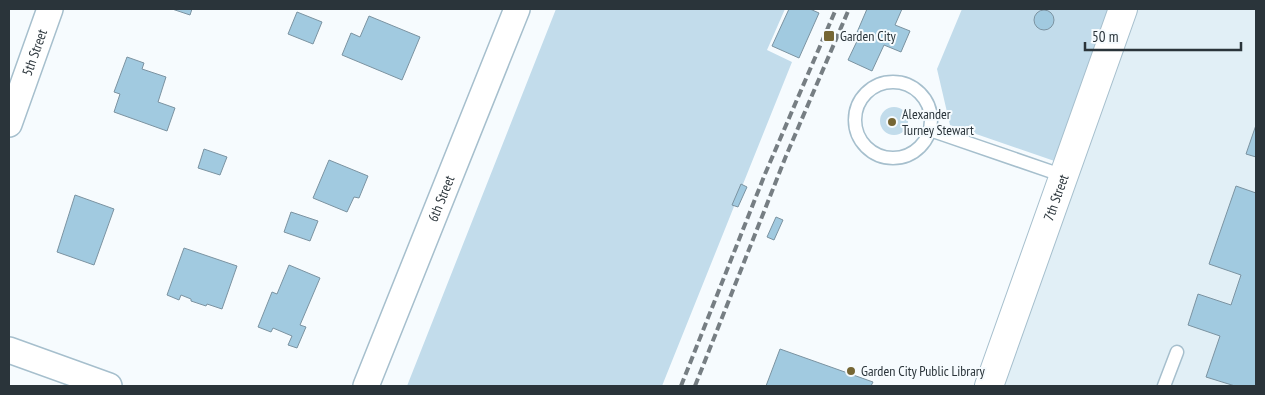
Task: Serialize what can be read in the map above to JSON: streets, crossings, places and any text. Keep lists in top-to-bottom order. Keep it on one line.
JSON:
{"streets":{"street":["5th Street","7th Street","6th Street"]},"places":{"transit":["Garden City"],"other":["Alexander Turney Stewart","Garden City Public Library"]},"scale_bar":"50 m"}
